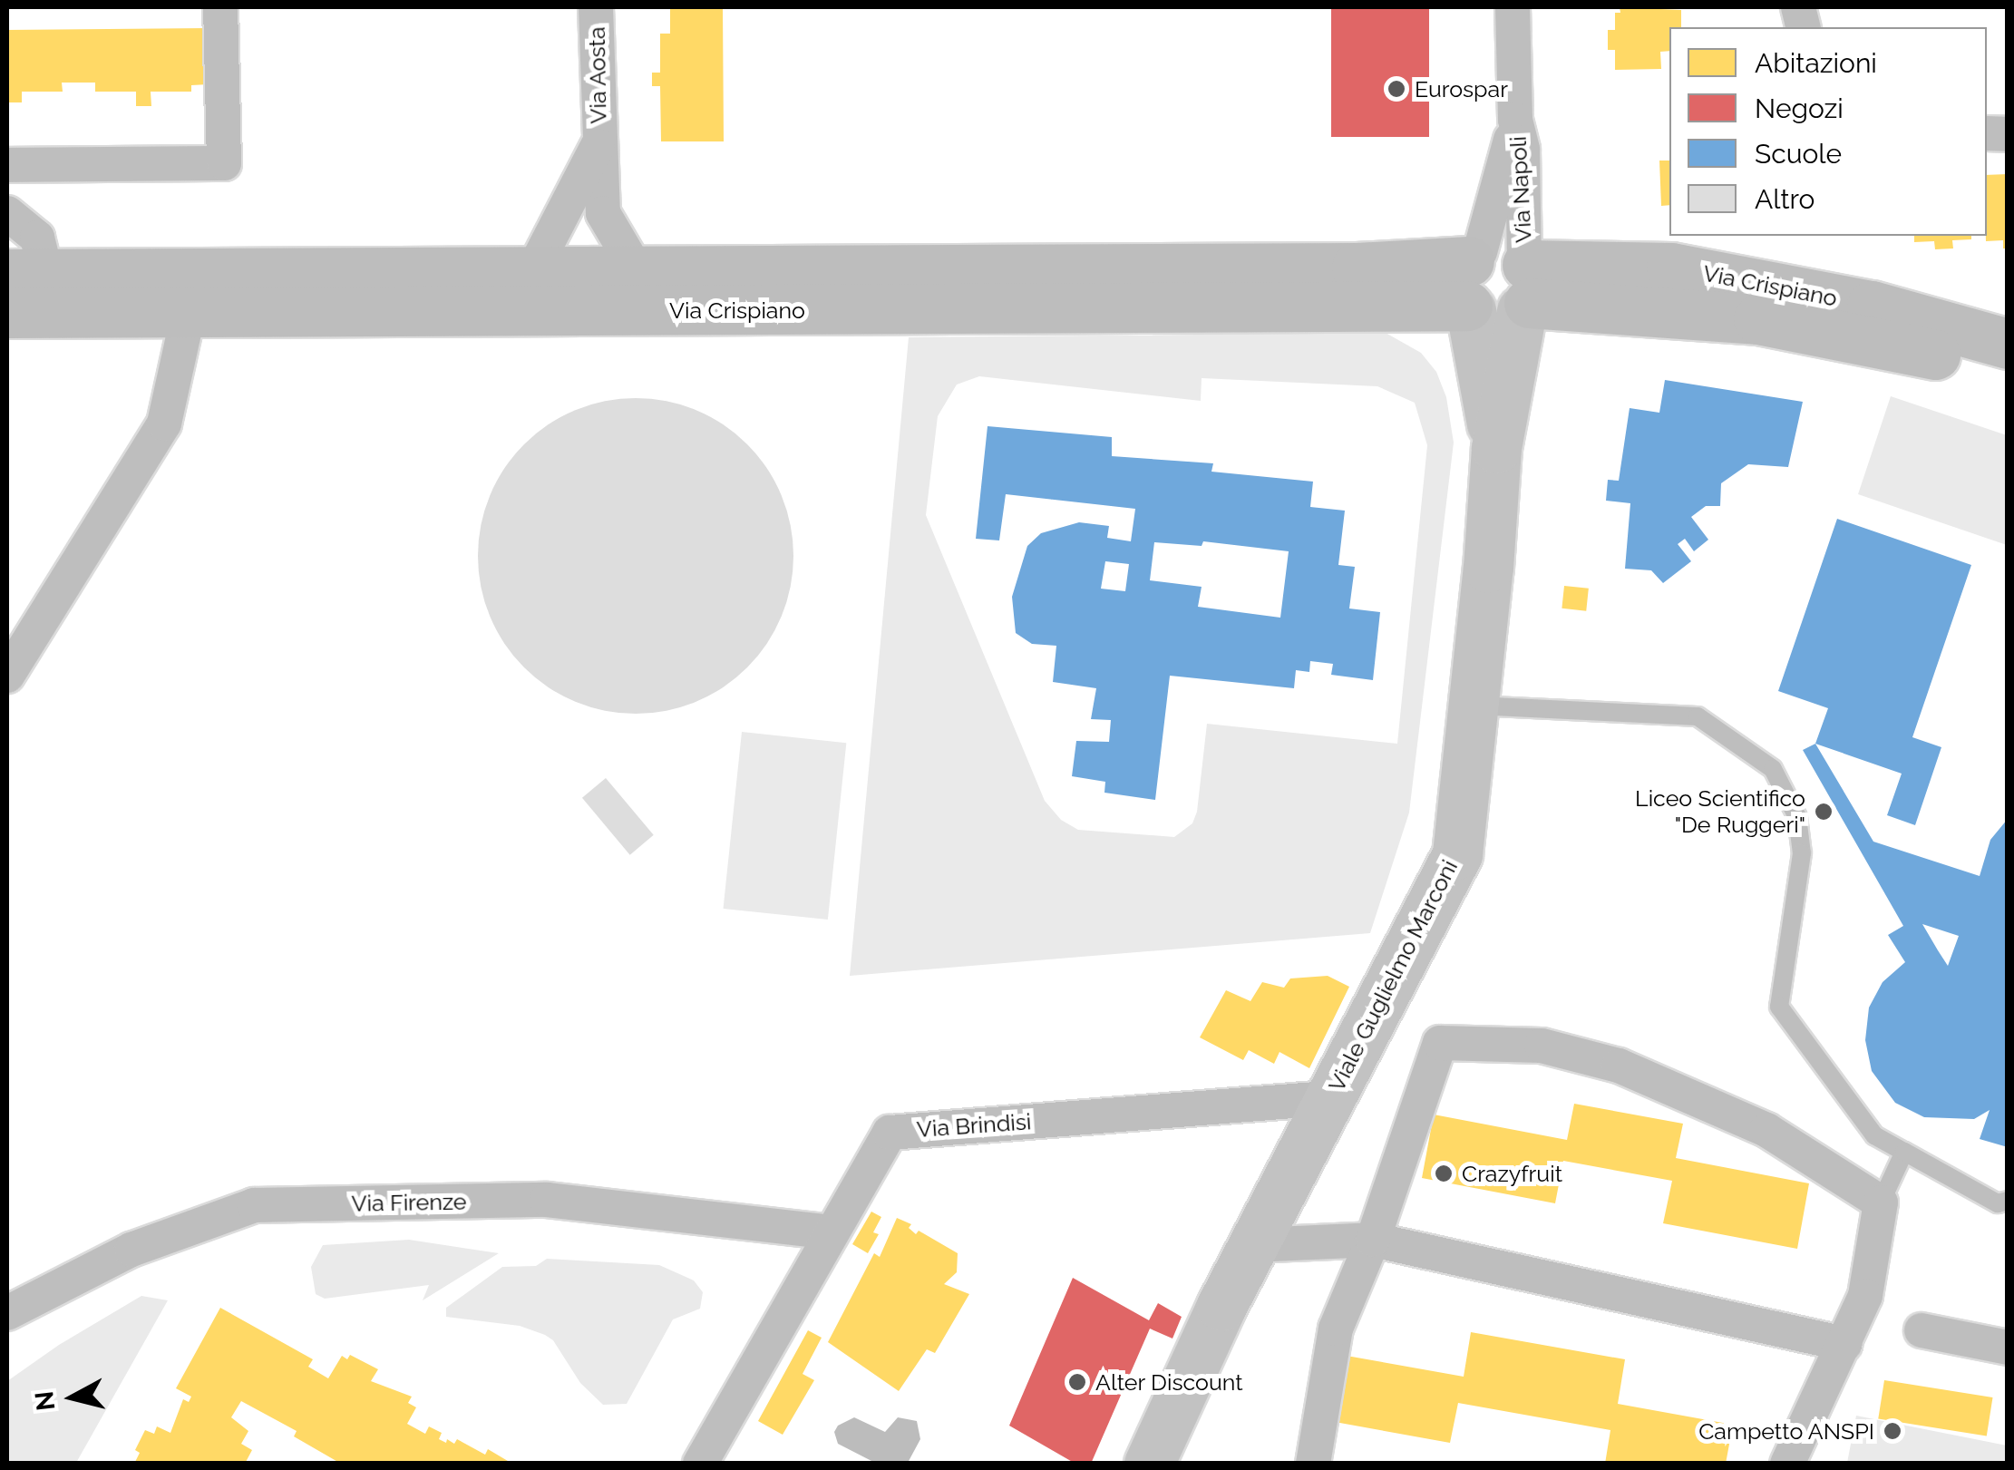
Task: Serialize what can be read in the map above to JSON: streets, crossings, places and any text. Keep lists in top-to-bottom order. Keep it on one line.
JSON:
{"streets":{"main road":["Via Crispiano"],"street":["Via Aosta","Via Napoli","Viale Guglielmo Marconi","Via Brindisi","Via Firenze"]},"crossings":[["Via Aosta","Via Crispiano"],["Via Napoli","Via Crispiano"],["Via Napoli","Viale Guglielmo Marconi"],["Via Crispiano","Viale Guglielmo Marconi"],["Viale Guglielmo Marconi","Via Brindisi"],["Via Brindisi","Via Firenze"]],"places":["Eurospar","Liceo Scientifico \"De Ruggeri\"","Crazyfruit","Alter Discount","Campetto ANSPI"],"legend":["Abitazioni","Negozi","Scuole","Altro"],"north":"left"}
